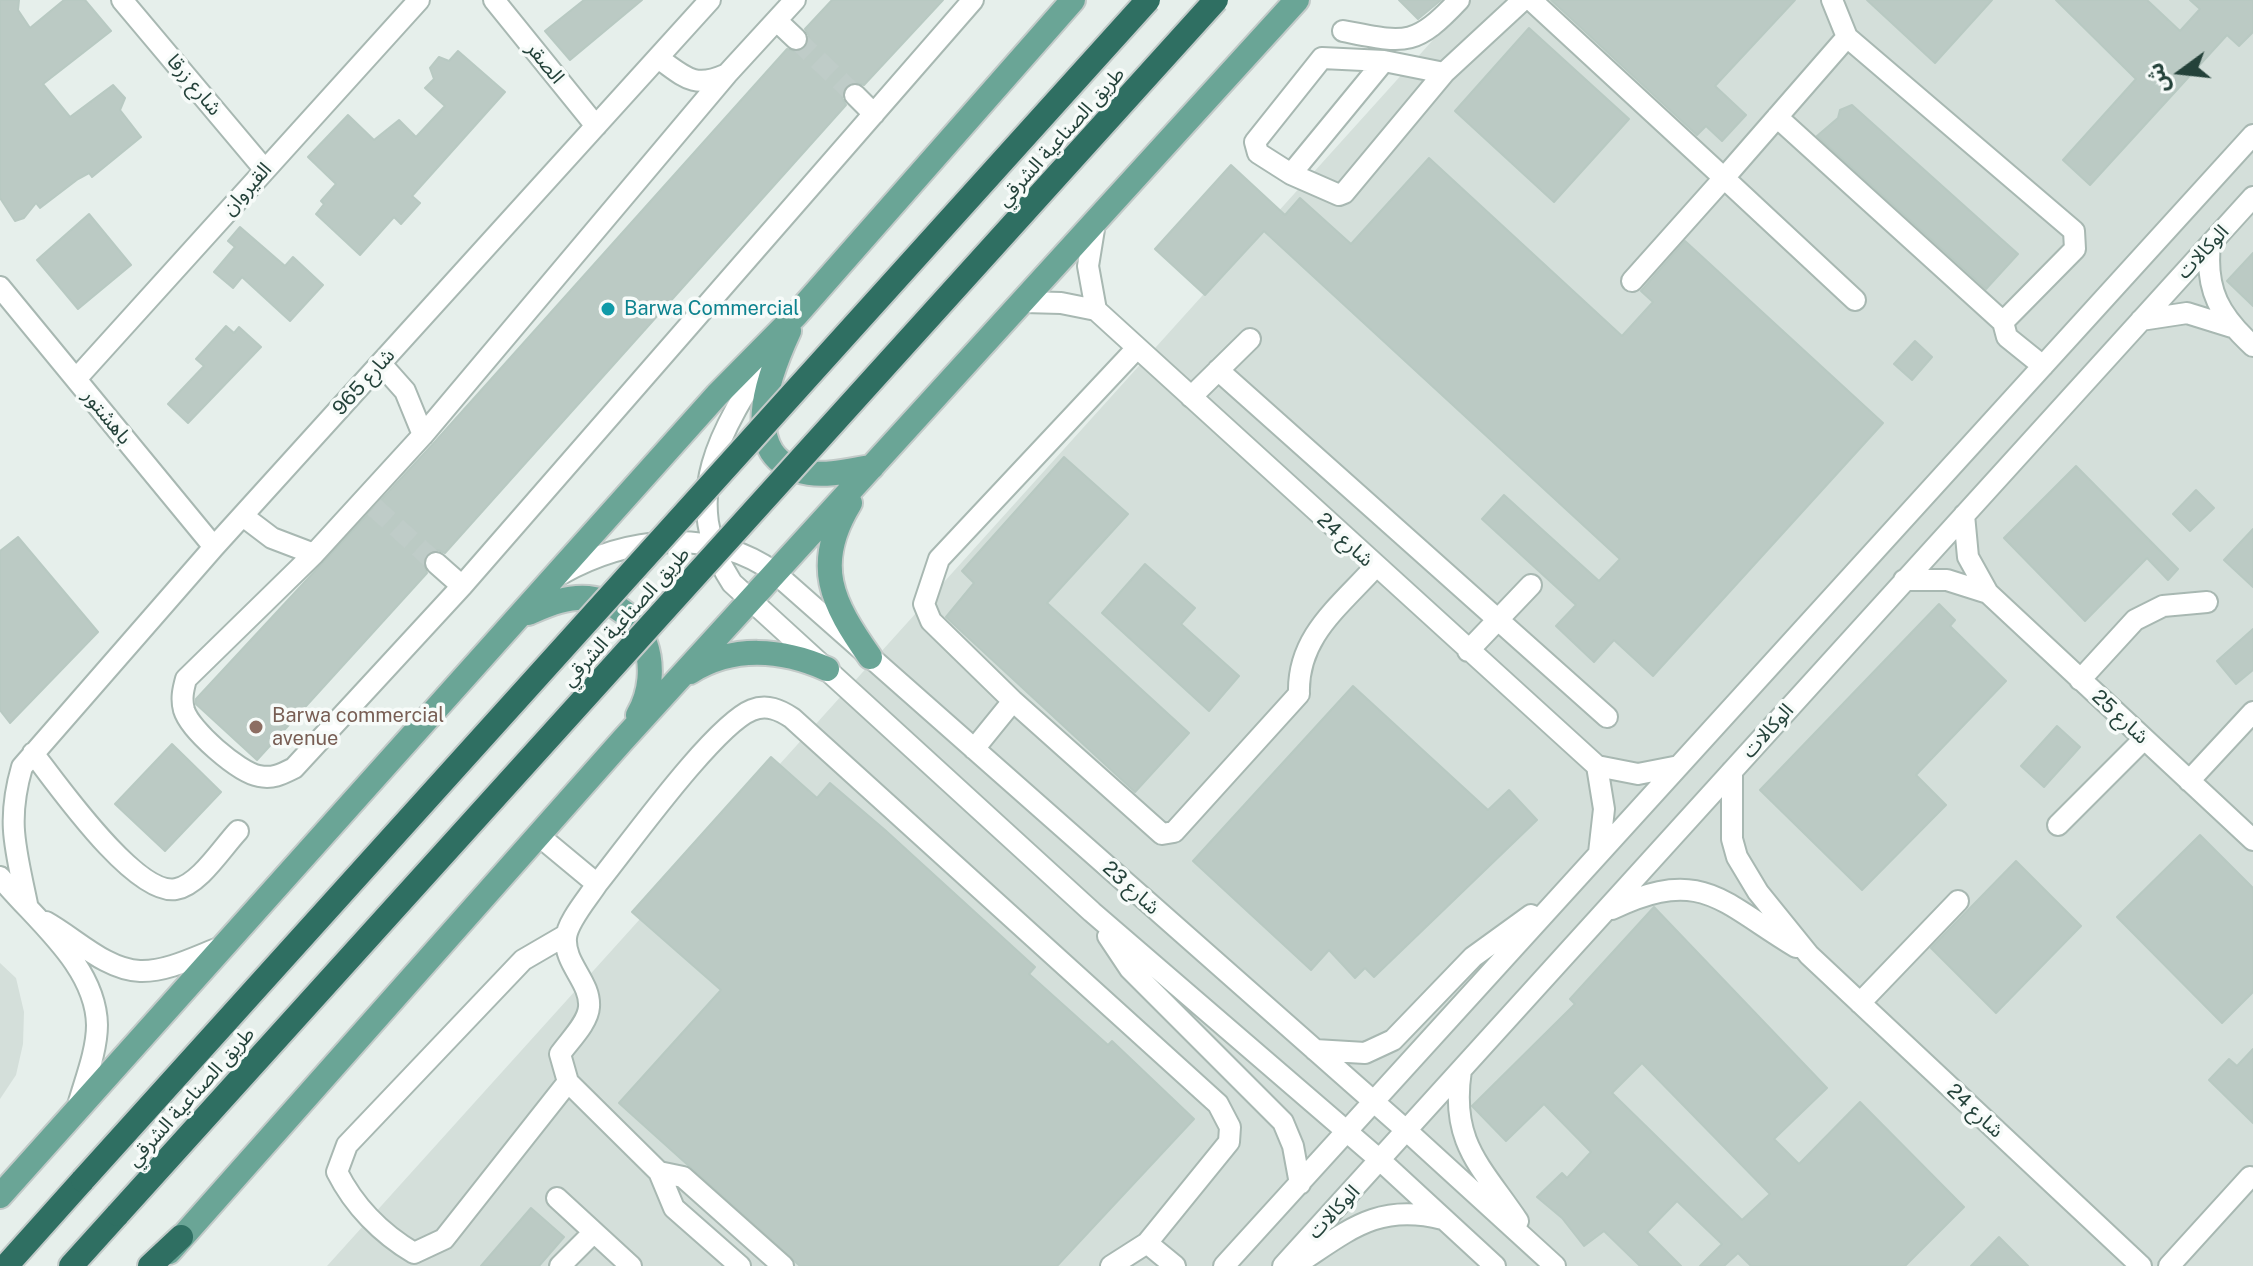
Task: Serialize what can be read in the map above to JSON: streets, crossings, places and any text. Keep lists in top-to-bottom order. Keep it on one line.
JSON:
{"streets":{"highway":["طريق الصناعية الشرقي"],"street":["الصقر","شارع زرقا","القيروان","الوكالات","شارع 965","باهشتور","شارع 24","شارع 25","شارع 23"]},"crossings":[["الصقر","شارع 965"],["شارع زرقا","القيروان"],["القيروان","باهشتور"],["الوكالات","شارع 24"],["الوكالات","شارع 25"],["الوكالات","شارع 23"],["شارع 965","باهشتور"]],"places":["Barwa Commercial","Barwa commercial avenue"],"north":"left"}
